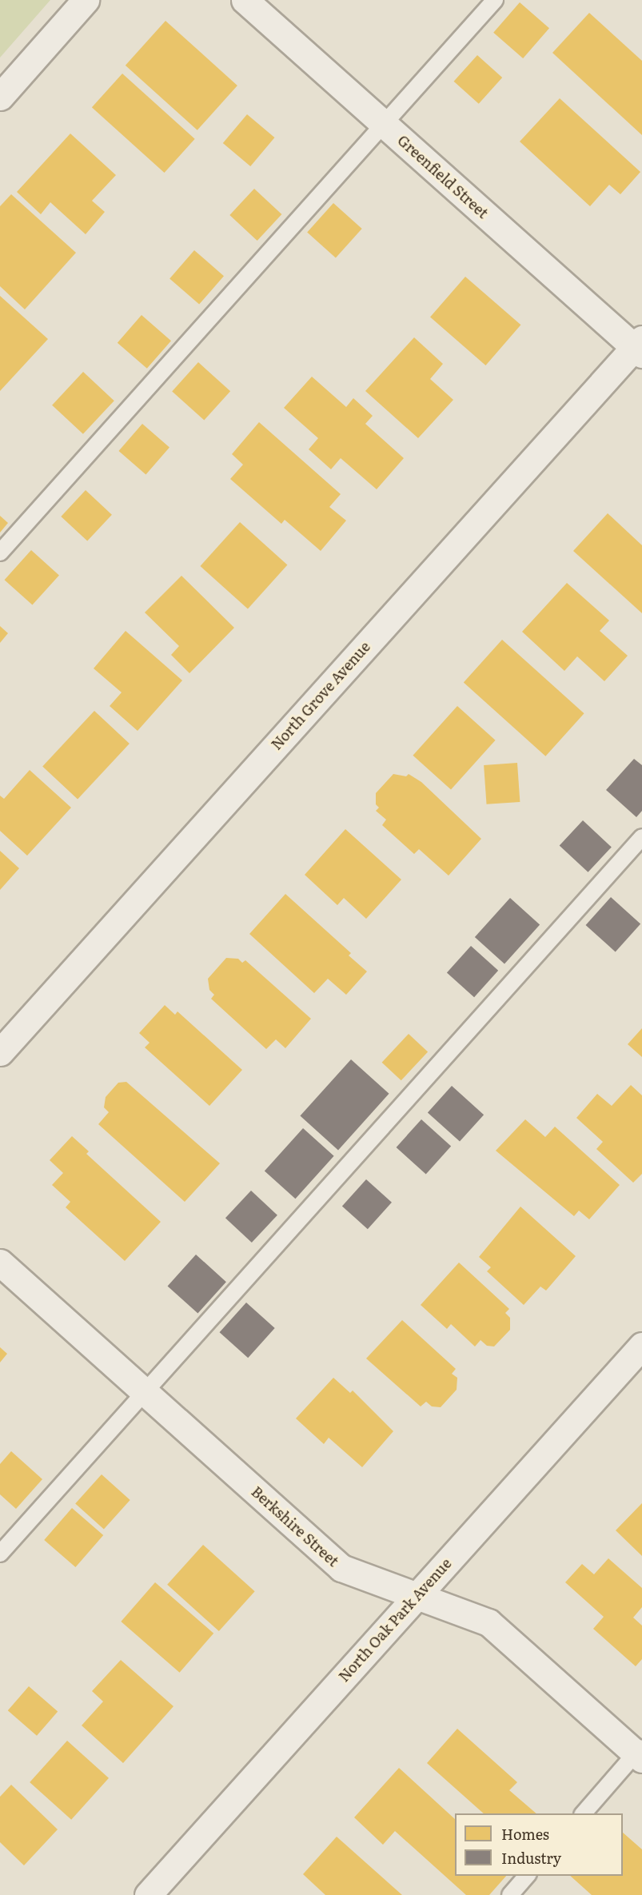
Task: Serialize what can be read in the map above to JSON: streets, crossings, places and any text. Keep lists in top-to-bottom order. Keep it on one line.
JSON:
{"streets":{"street":["Greenfield Street","North Grove Avenue","Berkshire Street","North Oak Park Avenue"]},"crossings":[["Greenfield Street","North Grove Avenue"],["Berkshire Street","North Oak Park Avenue"]],"legend":["Homes","Industry"]}
